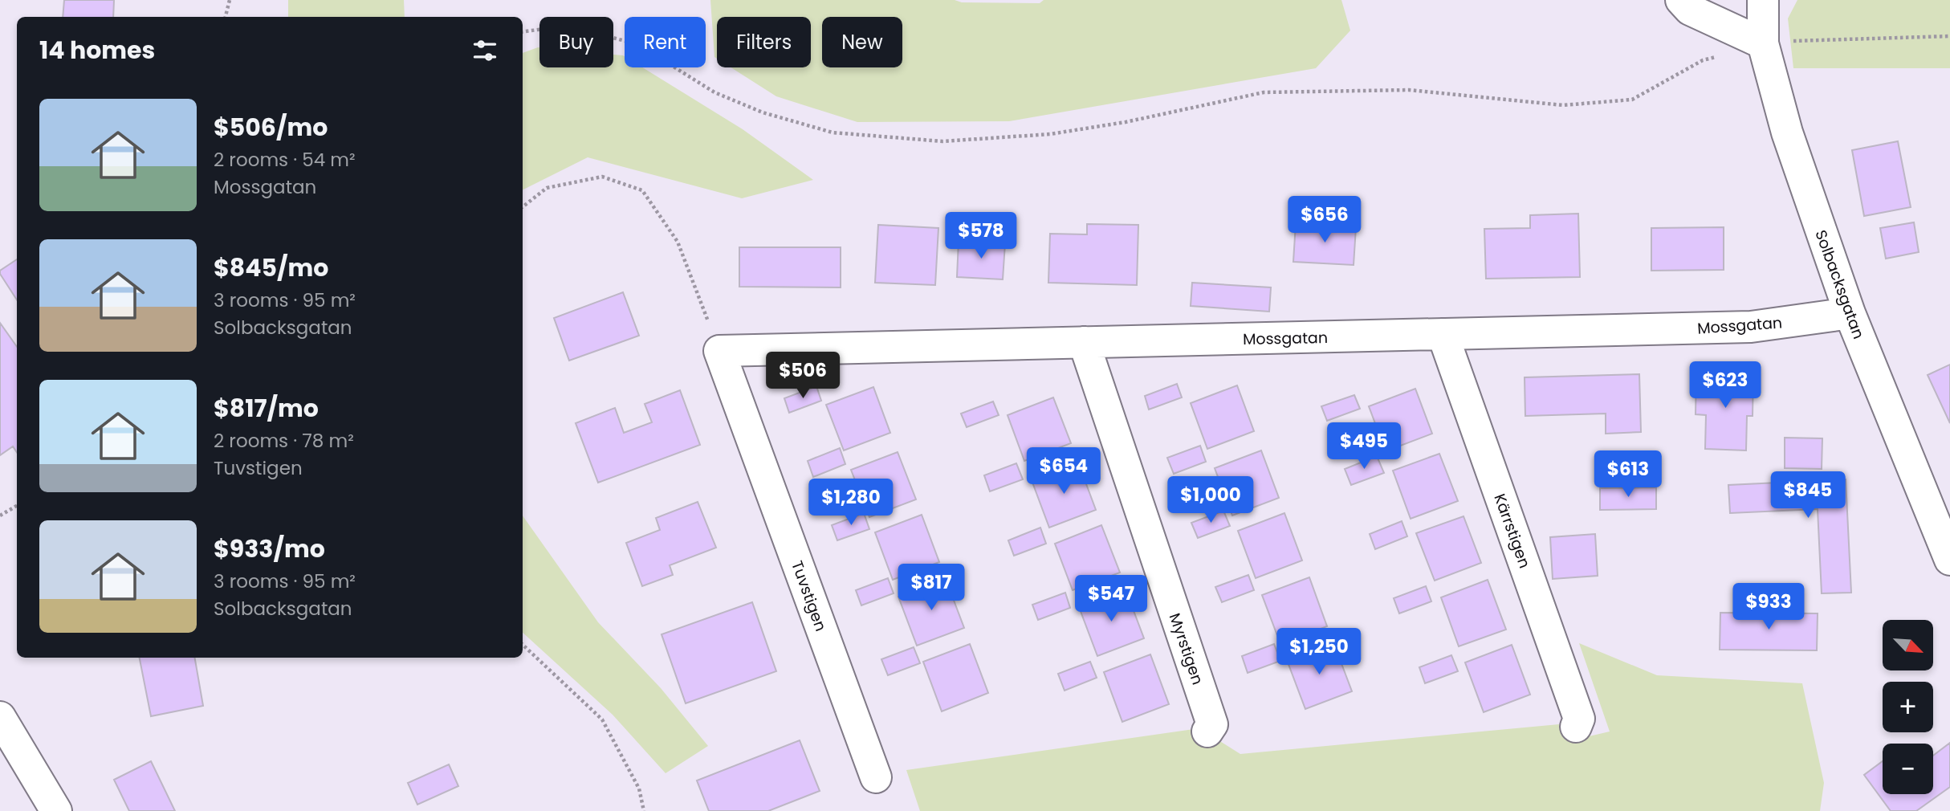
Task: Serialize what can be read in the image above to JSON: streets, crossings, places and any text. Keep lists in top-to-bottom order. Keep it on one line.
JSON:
{"streets":{"street":["Solbacksgatan","Mossgatan","Kärrstigen","Tuvstigen","Myrstigen"]},"crossings":[["Solbacksgatan","Mossgatan"],["Mossgatan","Kärrstigen"],["Mossgatan","Tuvstigen"],["Mossgatan","Myrstigen"]],"north":"bottom right","page":{"chip":["Buy","Rent","Filters","New"],"heading":"14 homes","list":[{"name":"$506/mo","note":"2 rooms · 54 m² · Mossgatan"},{"name":"$845/mo","note":"3 rooms · 95 m² · Solbacksgatan"},{"name":"$817/mo","note":"2 rooms · 78 m² · Tuvstigen"},{"name":"$933/mo","note":"3 rooms · 95 m² · Solbacksgatan"}],"price":["$656","$578","$506","$623","$495","$654","$613","$845","$1,000","$1,280","$817","$547","$933","$1,250"],"map_buttons":["+","−"]}}
